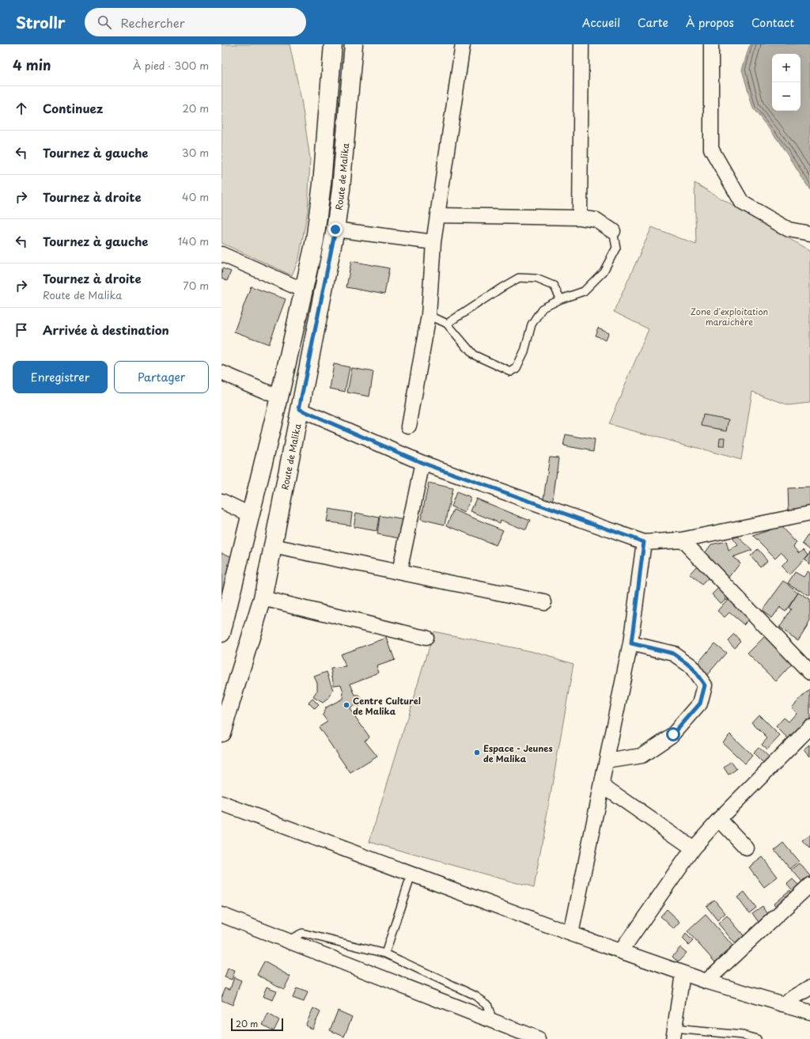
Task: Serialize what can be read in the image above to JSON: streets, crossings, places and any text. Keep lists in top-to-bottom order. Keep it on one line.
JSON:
{"streets":{"main road":["Route de Malika"]},"parks":["Zone d'exploitation maraichère"],"places":["Centre Culturel de Malika","Espace - Jeunes de Malika"],"scale_bar":"20 m","page":{"header":"Strollr","search":"Rechercher","nav":["Accueil","Carte","À propos","Contact"],"heading":["4 min","À pied · 300 m"],"map_buttons":["+","−"],"list":[["Continuez","20 m"],["Tournez à gauche","30 m"],["Tournez à droite","40 m"],["Tournez à gauche","140 m"],["Tournez à droite","Route de Malika","70 m"],"Arrivée à destination"],"buttons":["Enregistrer","Partager"],"scale":"20 m"}}
